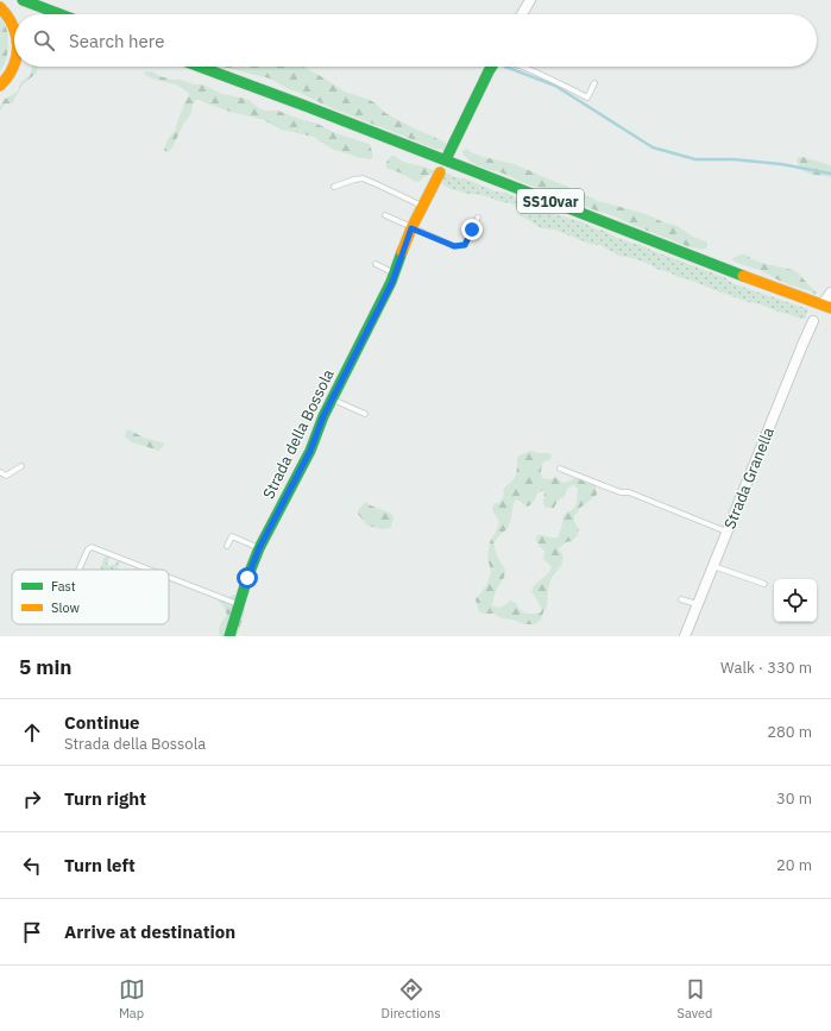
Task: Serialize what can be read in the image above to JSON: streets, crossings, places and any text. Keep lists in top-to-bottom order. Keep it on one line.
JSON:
{"streets":{"main road":["SS10var","Strada della Bossola"],"street":["Strada Granella"]},"legend":["Fast","Slow"],"page":{"search":"Search here","heading":["5 min","Walk · 330 m"],"list":[["Continue","Strada della Bossola","280 m"],["Turn right","30 m"],["Turn left","20 m"],"Arrive at destination"],"nav":["Map","Directions","Saved"]}}
